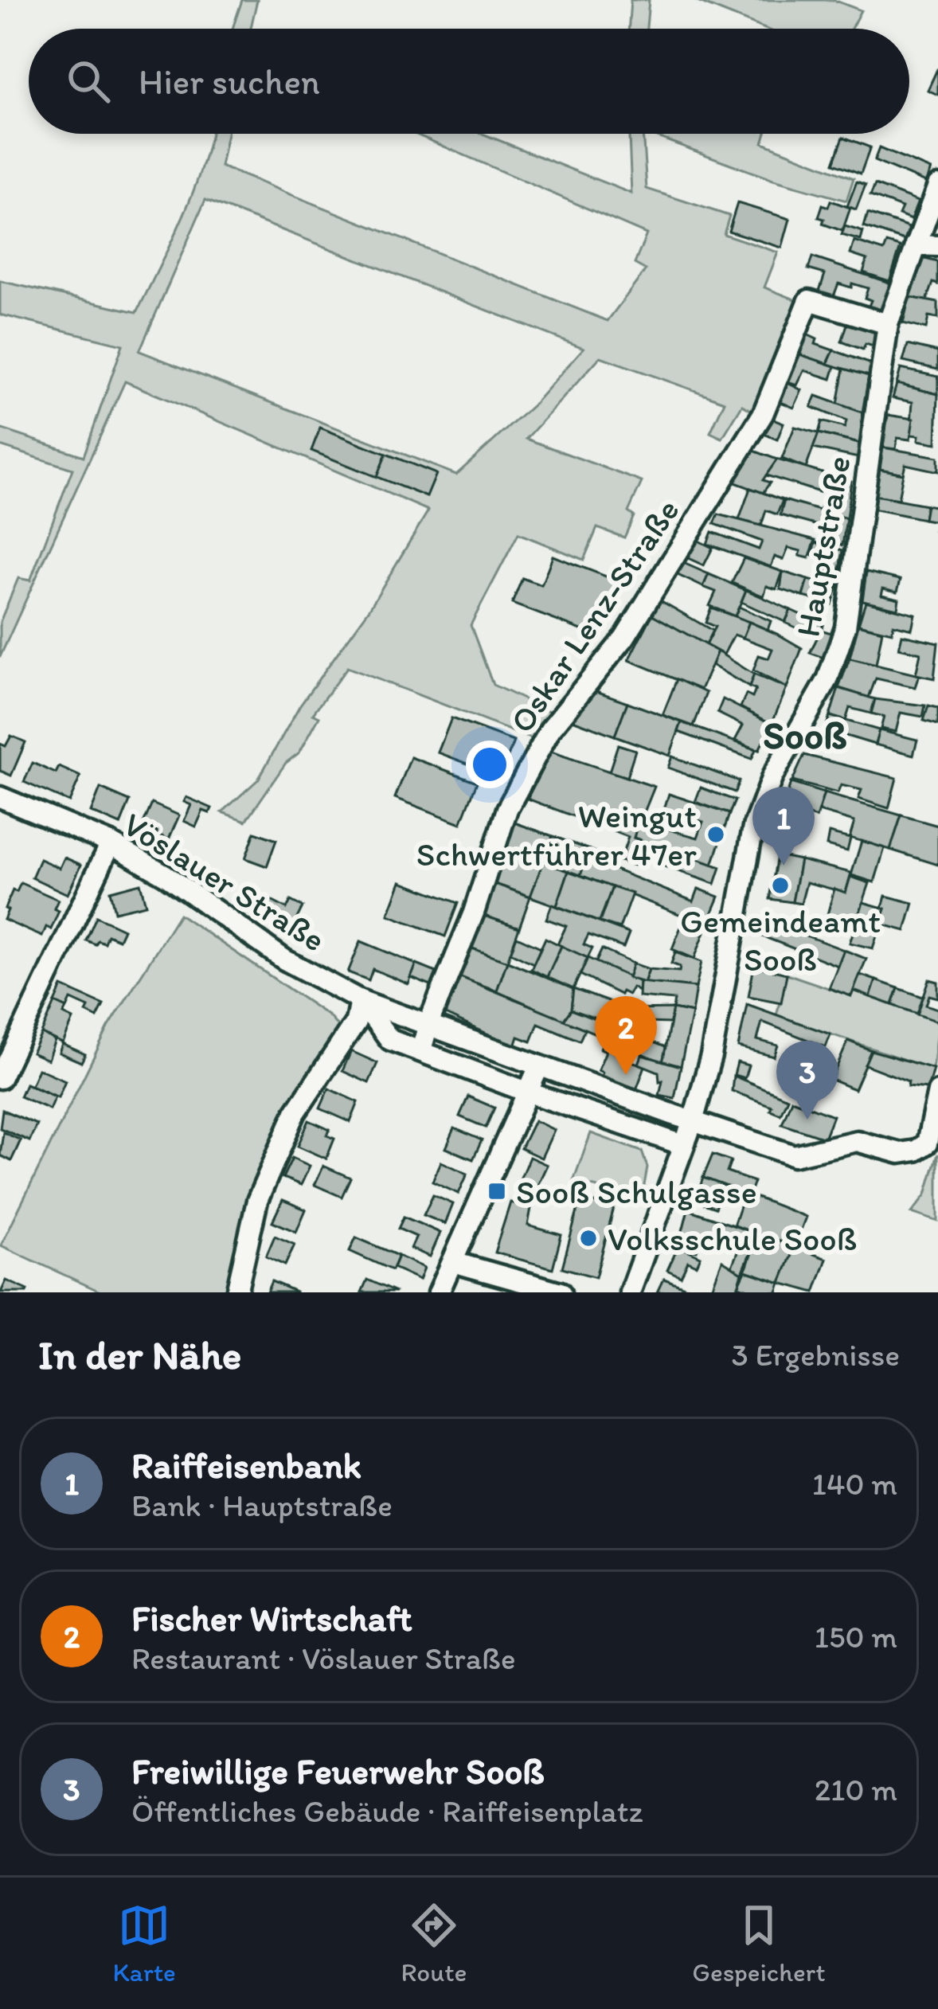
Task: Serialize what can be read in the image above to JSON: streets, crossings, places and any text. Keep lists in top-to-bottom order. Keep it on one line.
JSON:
{"streets":{"street":["Hauptstraße","Oskar Lenz-Straße","Vöslauer Straße"]},"crossings":[["Hauptstraße","Oskar Lenz-Straße"],["Hauptstraße","Vöslauer Straße"],["Oskar Lenz-Straße","Vöslauer Straße"]],"districts":["Sooß"],"places":{"other":["Weingut Schwertführer 47er","Gemeindeamt Sooß","Volksschule Sooß"],"transit":["Sooß Schulgasse"]},"page":{"search":"Hier suchen","pins":["1","2","3"],"heading":["In der Nähe","3 Ergebnisse"],"list":[{"mark":"1","name":"Raiffeisenbank","note":"Bank · Hauptstraße","value":"140 m"},{"mark":"2","name":"Fischer Wirtschaft","note":"Restaurant · Vöslauer Straße","value":"150 m"},{"mark":"3","name":"Freiwillige Feuerwehr Sooß","note":"Öffentliches Gebäude · Raiffeisenplatz","value":"210 m"}],"nav":["Karte","Route","Gespeichert"]}}
